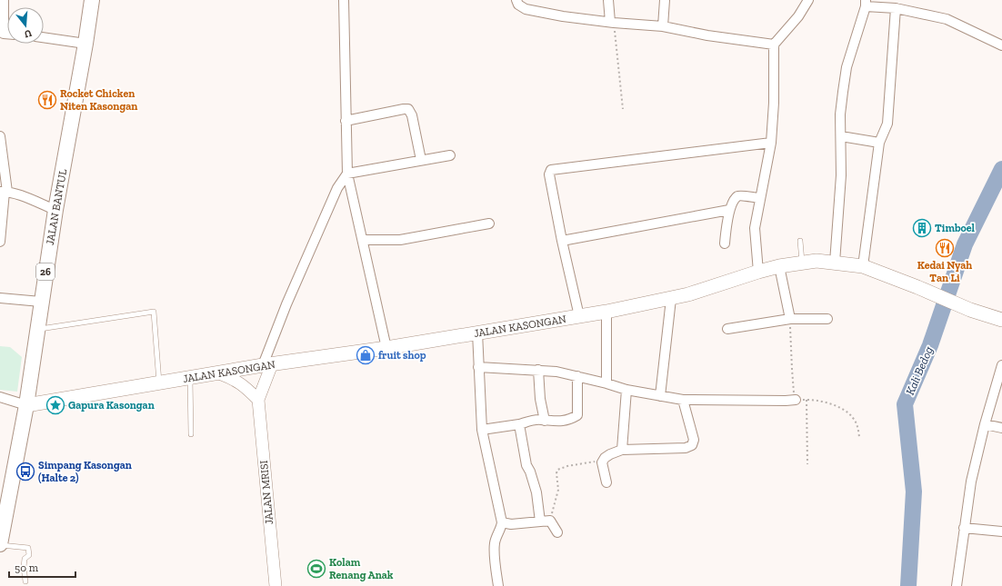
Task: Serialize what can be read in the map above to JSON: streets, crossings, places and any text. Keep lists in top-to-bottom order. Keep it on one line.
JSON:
{"streets":{"main road":["JALAN BANTUL","26","JALAN KASONGAN"],"street":["JALAN MRISI"]},"crossings":[["JALAN BANTUL","JALAN KASONGAN"]],"water":["Kali Bedog"],"places":{"restaurant":["Rocket Chicken Niten Kasongan","Kedai Nyah Tan Li"],"building":["Timboel"],"shop":["fruit shop"],"place":["Gapura Kasongan"],"bus stop":["Simpang Kasongan (Halte 2)"],"sports":["Kolam Renang Anak"]},"scale_bar":"50 m","north":"bottom"}
